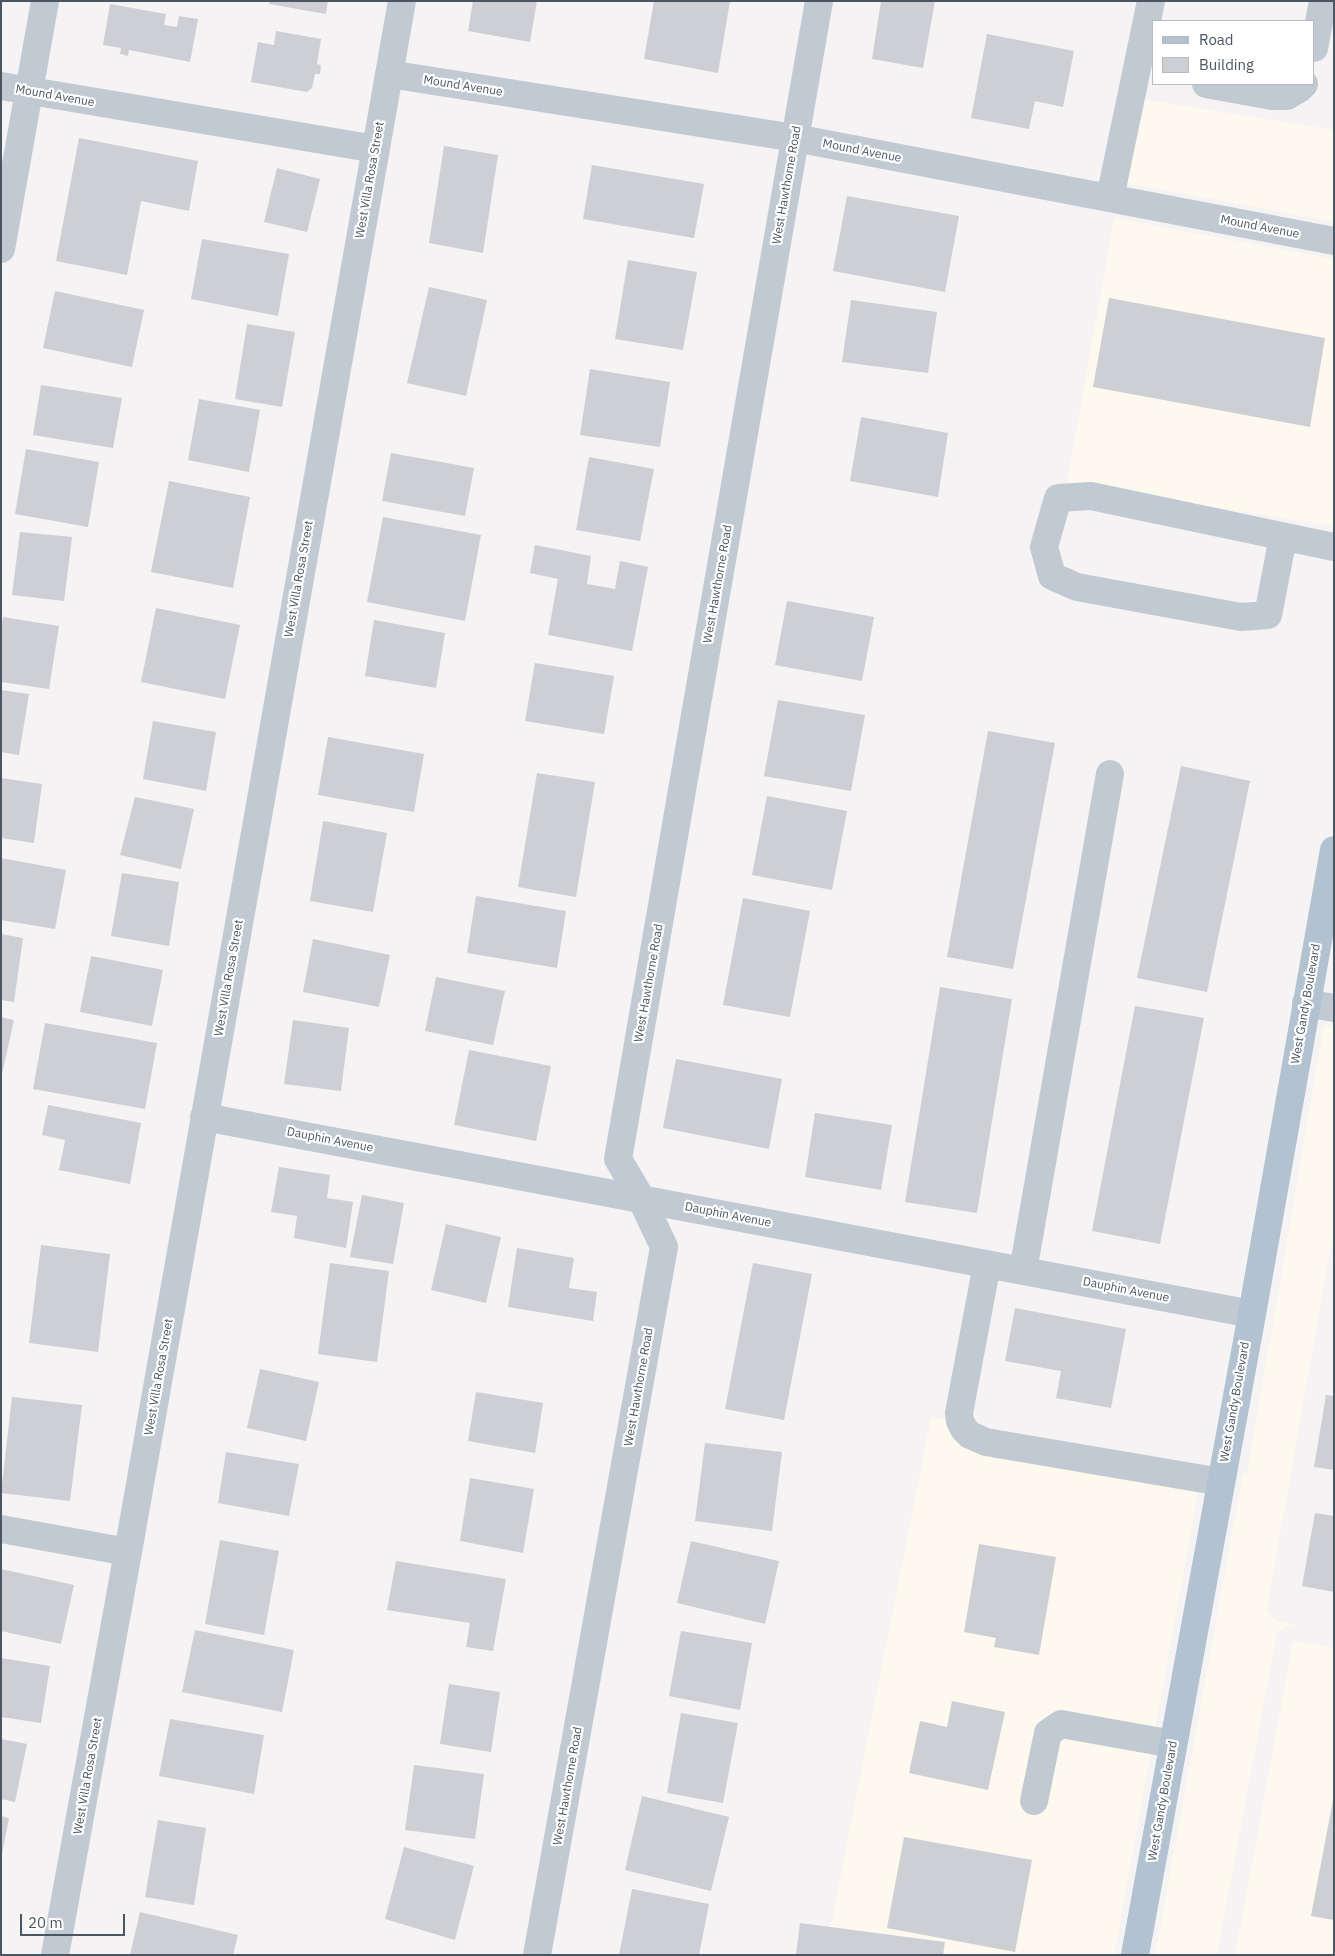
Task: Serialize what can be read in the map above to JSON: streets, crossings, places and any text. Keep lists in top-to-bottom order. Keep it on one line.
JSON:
{"streets":{"main road":["West Gandy Boulevard"],"street":["Mound Avenue","West Villa Rosa Street","West Hawthorne Road","Dauphin Avenue"]},"crossings":[["Mound Avenue","West Villa Rosa Street"],["Mound Avenue","West Hawthorne Road"],["West Villa Rosa Street","Dauphin Avenue"],["West Hawthorne Road","Dauphin Avenue"],["West Gandy Boulevard","Dauphin Avenue"]],"legend":["Road","Building"],"scale_bar":"20 m"}
